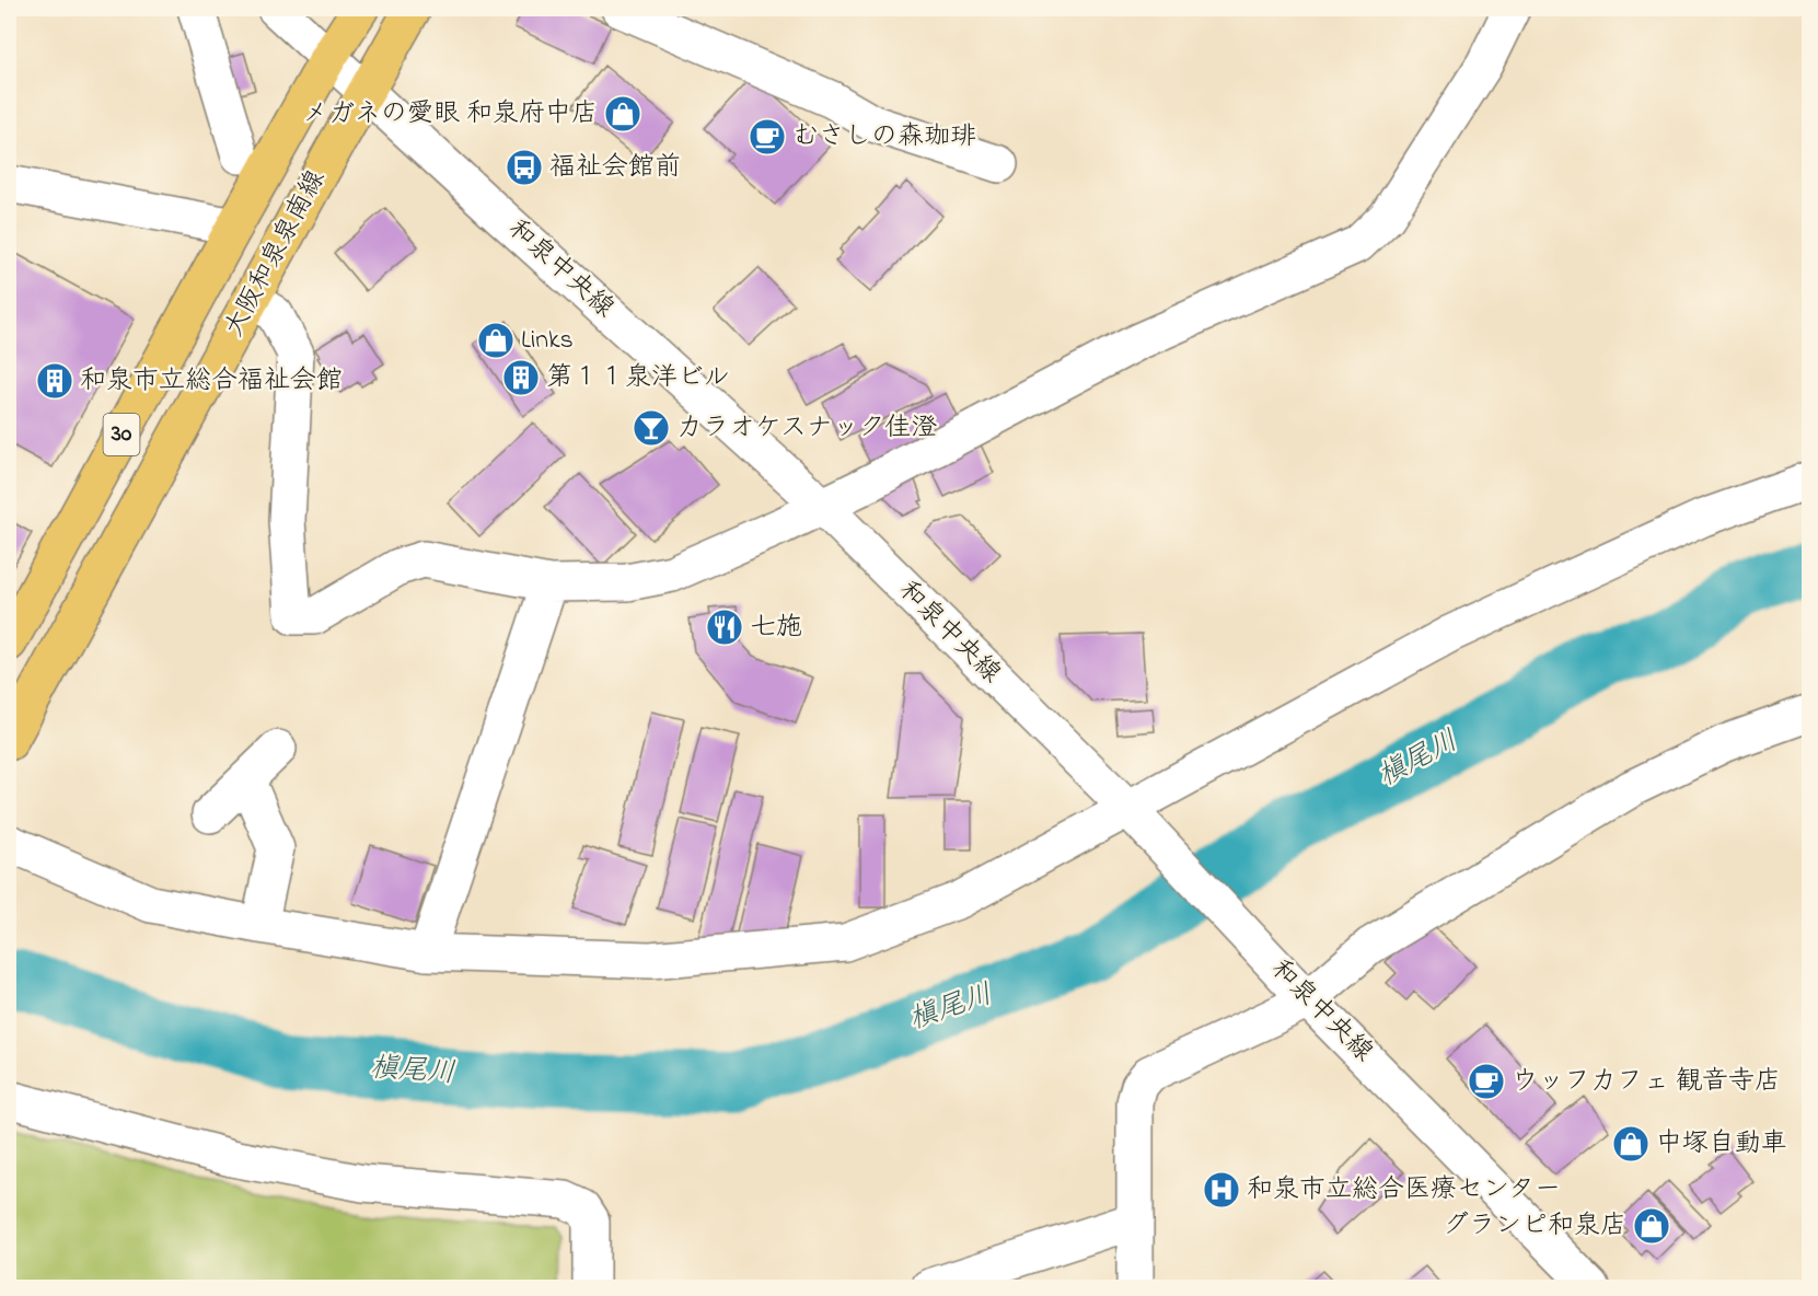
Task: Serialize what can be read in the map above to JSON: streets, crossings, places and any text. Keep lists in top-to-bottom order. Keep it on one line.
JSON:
{"streets":{"main road":["大阪和泉泉南線","30"],"street":["和泉中央線"]},"crossings":[["大阪和泉泉南線","和泉中央線"]],"water":["槇尾川"],"places":{"shop":["メガネの愛眼 和泉府中店","Links","中塚自動車","グランピ和泉店"],"cafe":["むさしの森珈琲","ウッフカフェ 観音寺店"],"bus stop":["福祉会館前"],"building":["第１１泉洋ビル","和泉市立総合福祉会館"],"bar":["カラオケスナック佳澄"],"restaurant":["七施"],"hospital":["和泉市立総合医療センター"]}}
